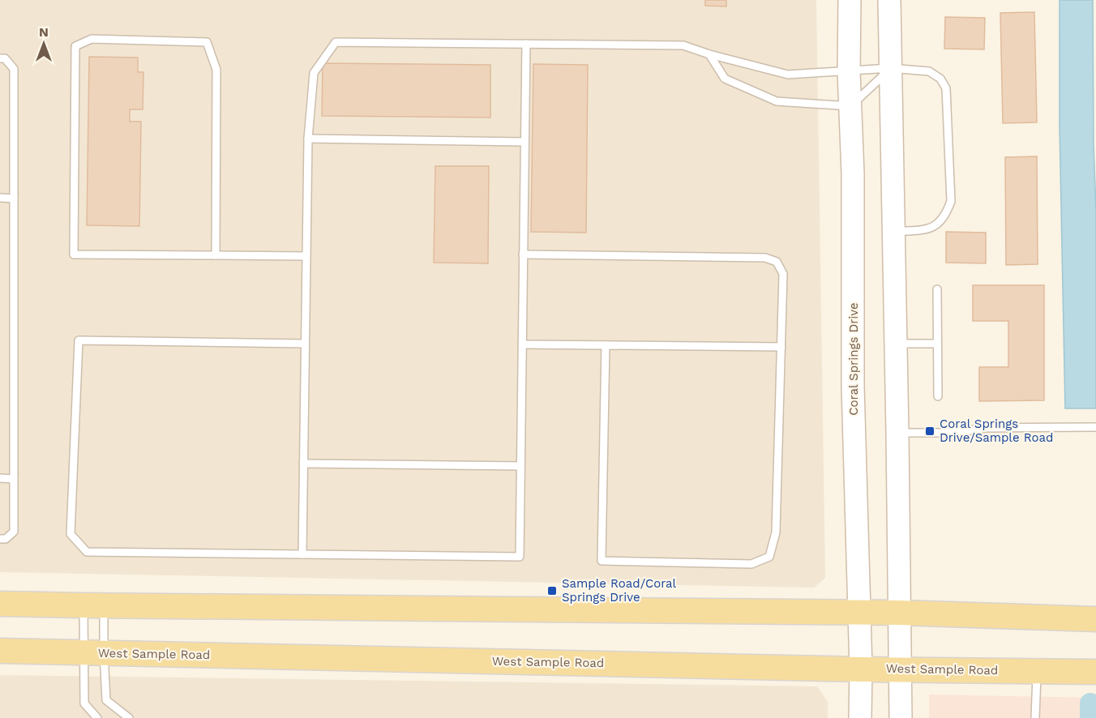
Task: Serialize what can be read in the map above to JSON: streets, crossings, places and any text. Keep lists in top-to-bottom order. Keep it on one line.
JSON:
{"streets":{"main road":["Coral Springs Drive","West Sample Road"]},"crossings":[["Coral Springs Drive","West Sample Road"]],"places":{"transit":["Coral Springs Drive/Sample Road","Sample Road/Coral Springs Drive"]},"north":"top"}
